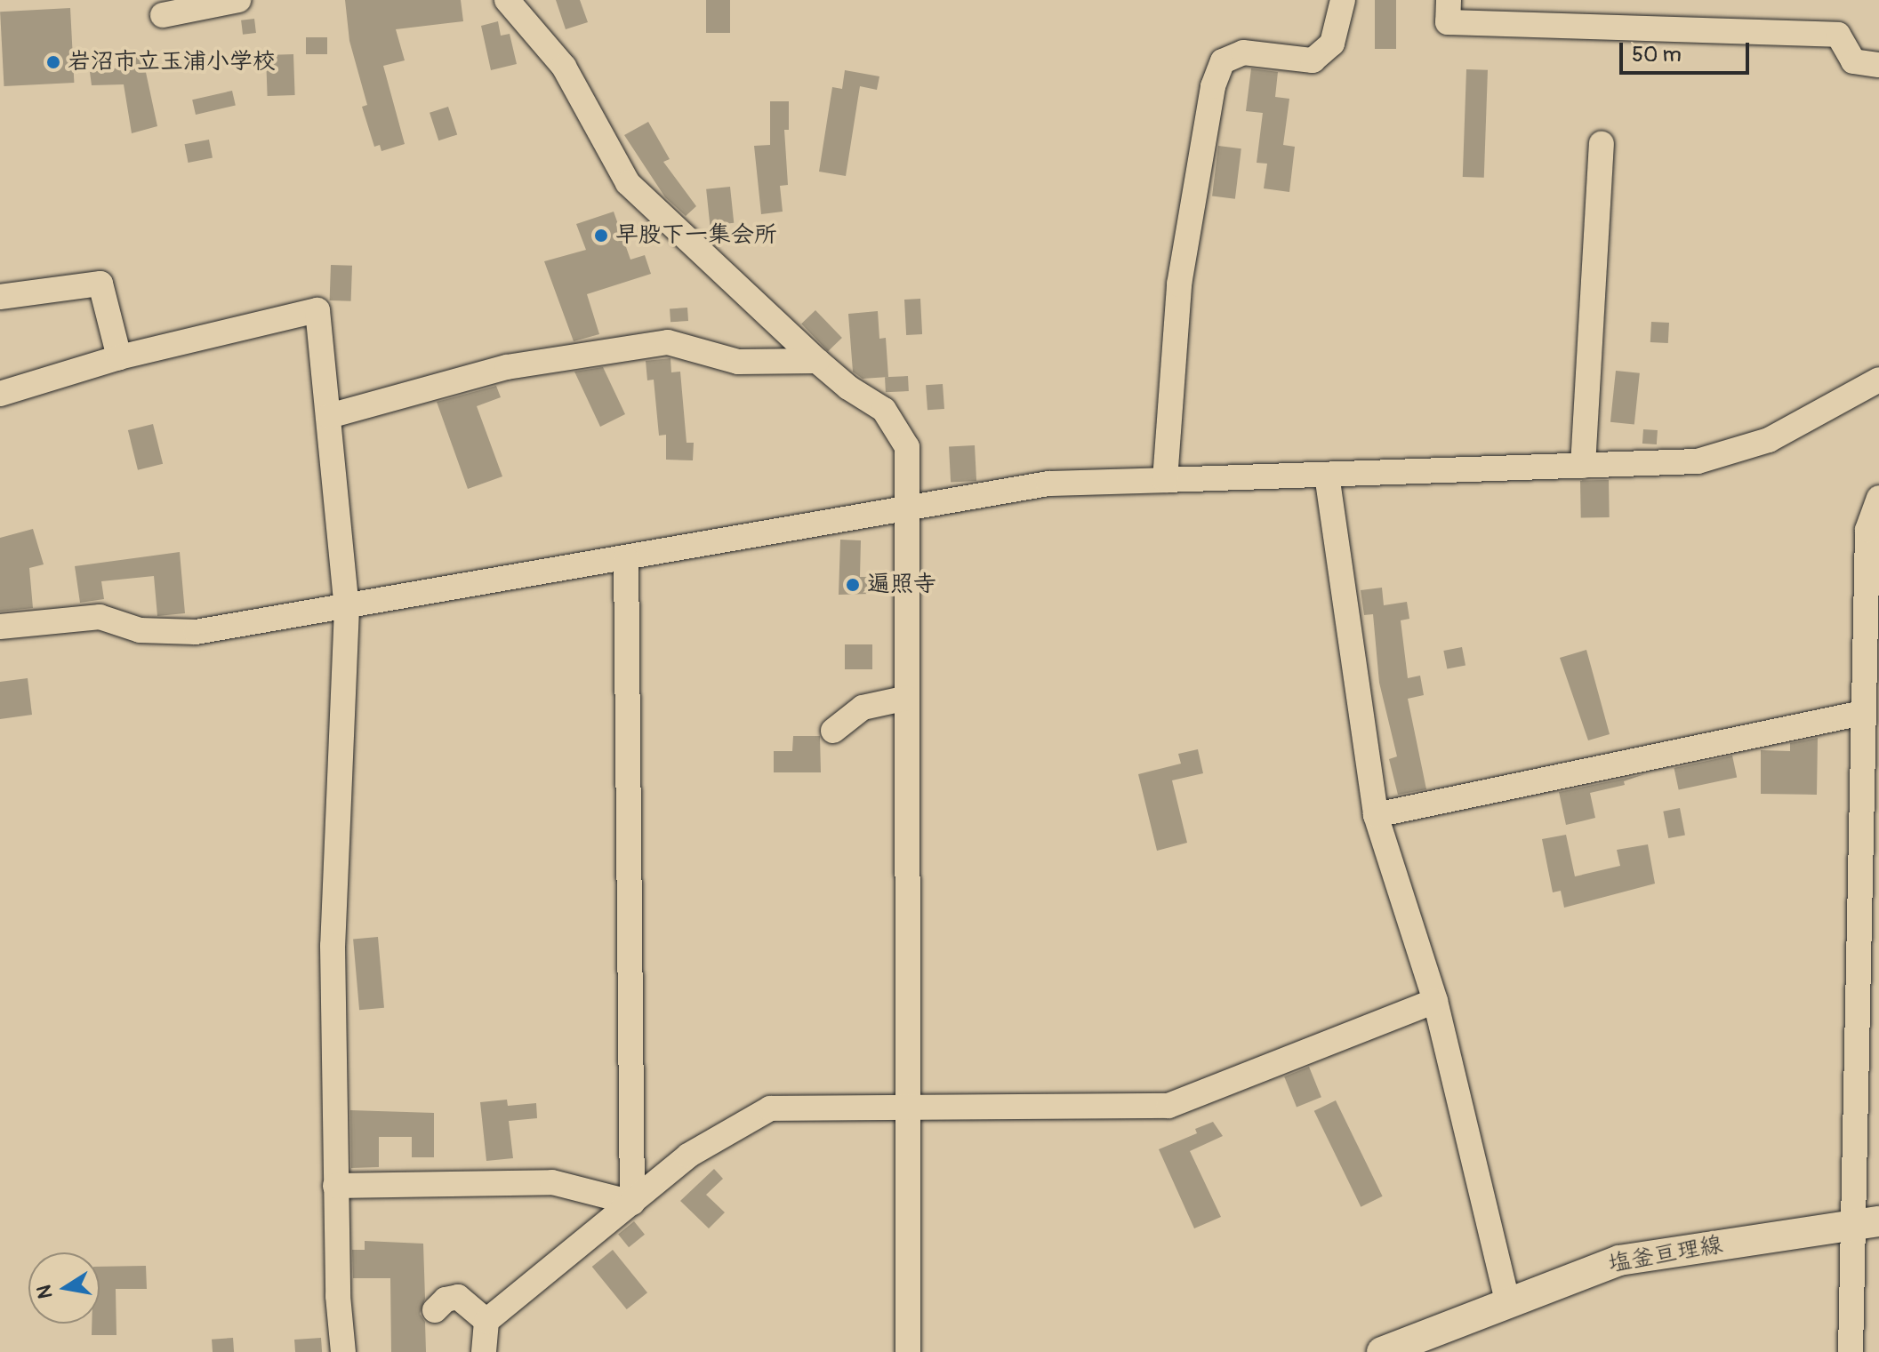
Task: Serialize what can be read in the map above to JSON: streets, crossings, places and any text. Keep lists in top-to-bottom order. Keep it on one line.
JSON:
{"streets":{"main road":["塩釜亘理線"]},"places":["岩沼市立玉浦小学校","早股下一集会所","遍照寺"],"scale_bar":"50 m","north":"left"}
